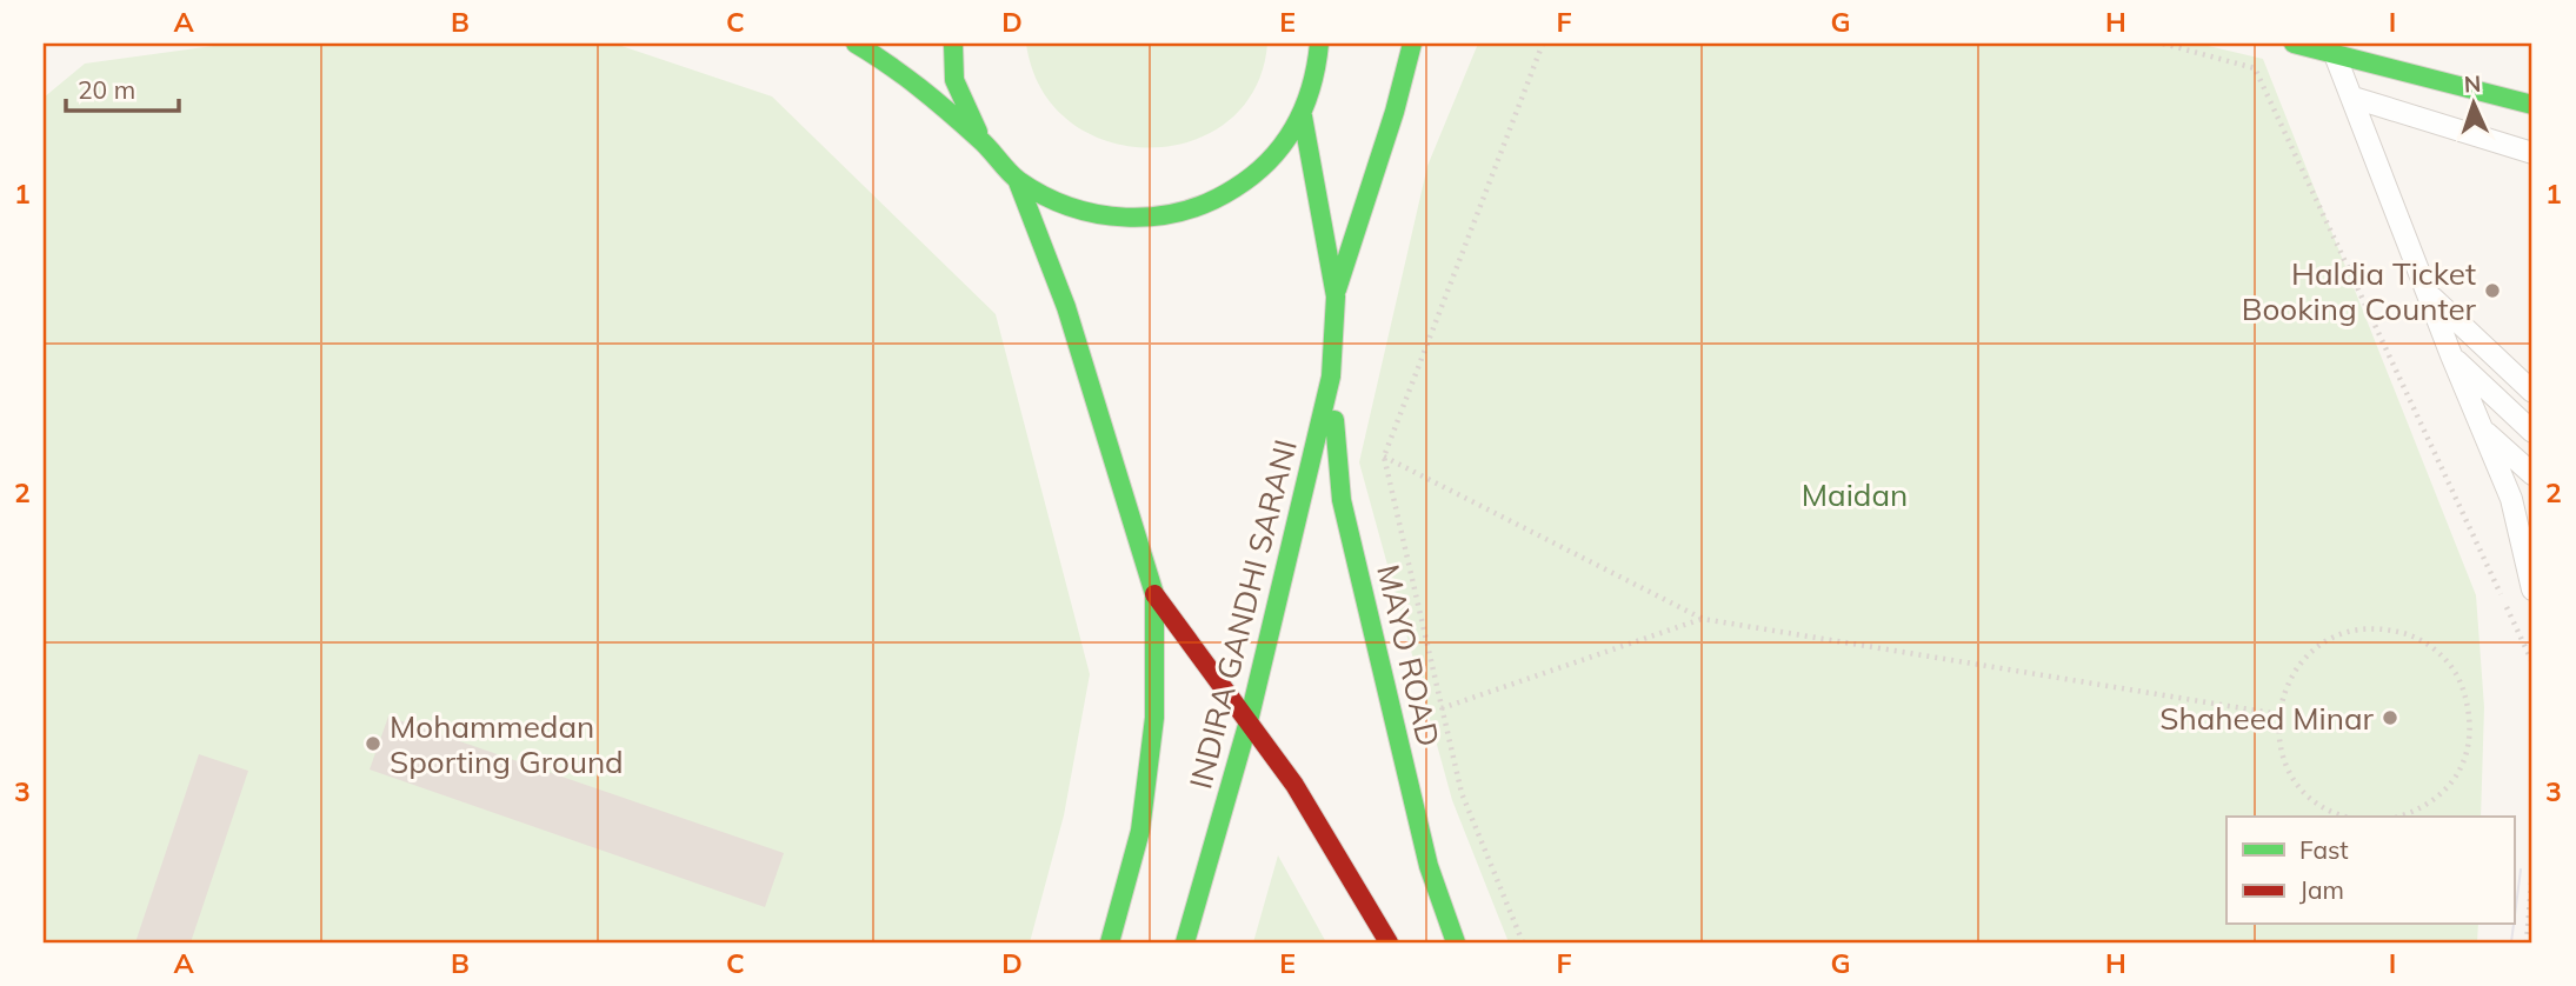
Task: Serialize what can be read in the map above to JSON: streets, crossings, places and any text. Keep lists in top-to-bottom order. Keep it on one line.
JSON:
{"streets":{"main road":["INDIRA GANDHI SARANI","MAYO ROAD"]},"crossings":[["INDIRA GANDHI SARANI","MAYO ROAD"]],"parks":["Maidan"],"places":["Haldia Ticket Booking Counter","Shaheed Minar","Mohammedan Sporting Ground"],"legend":["Fast","Jam"],"scale_bar":"20 m","north":"top","grid":{"columns":["A","B","C","D","E","F","G","H","I"],"rows":["1","2","3"]}}
